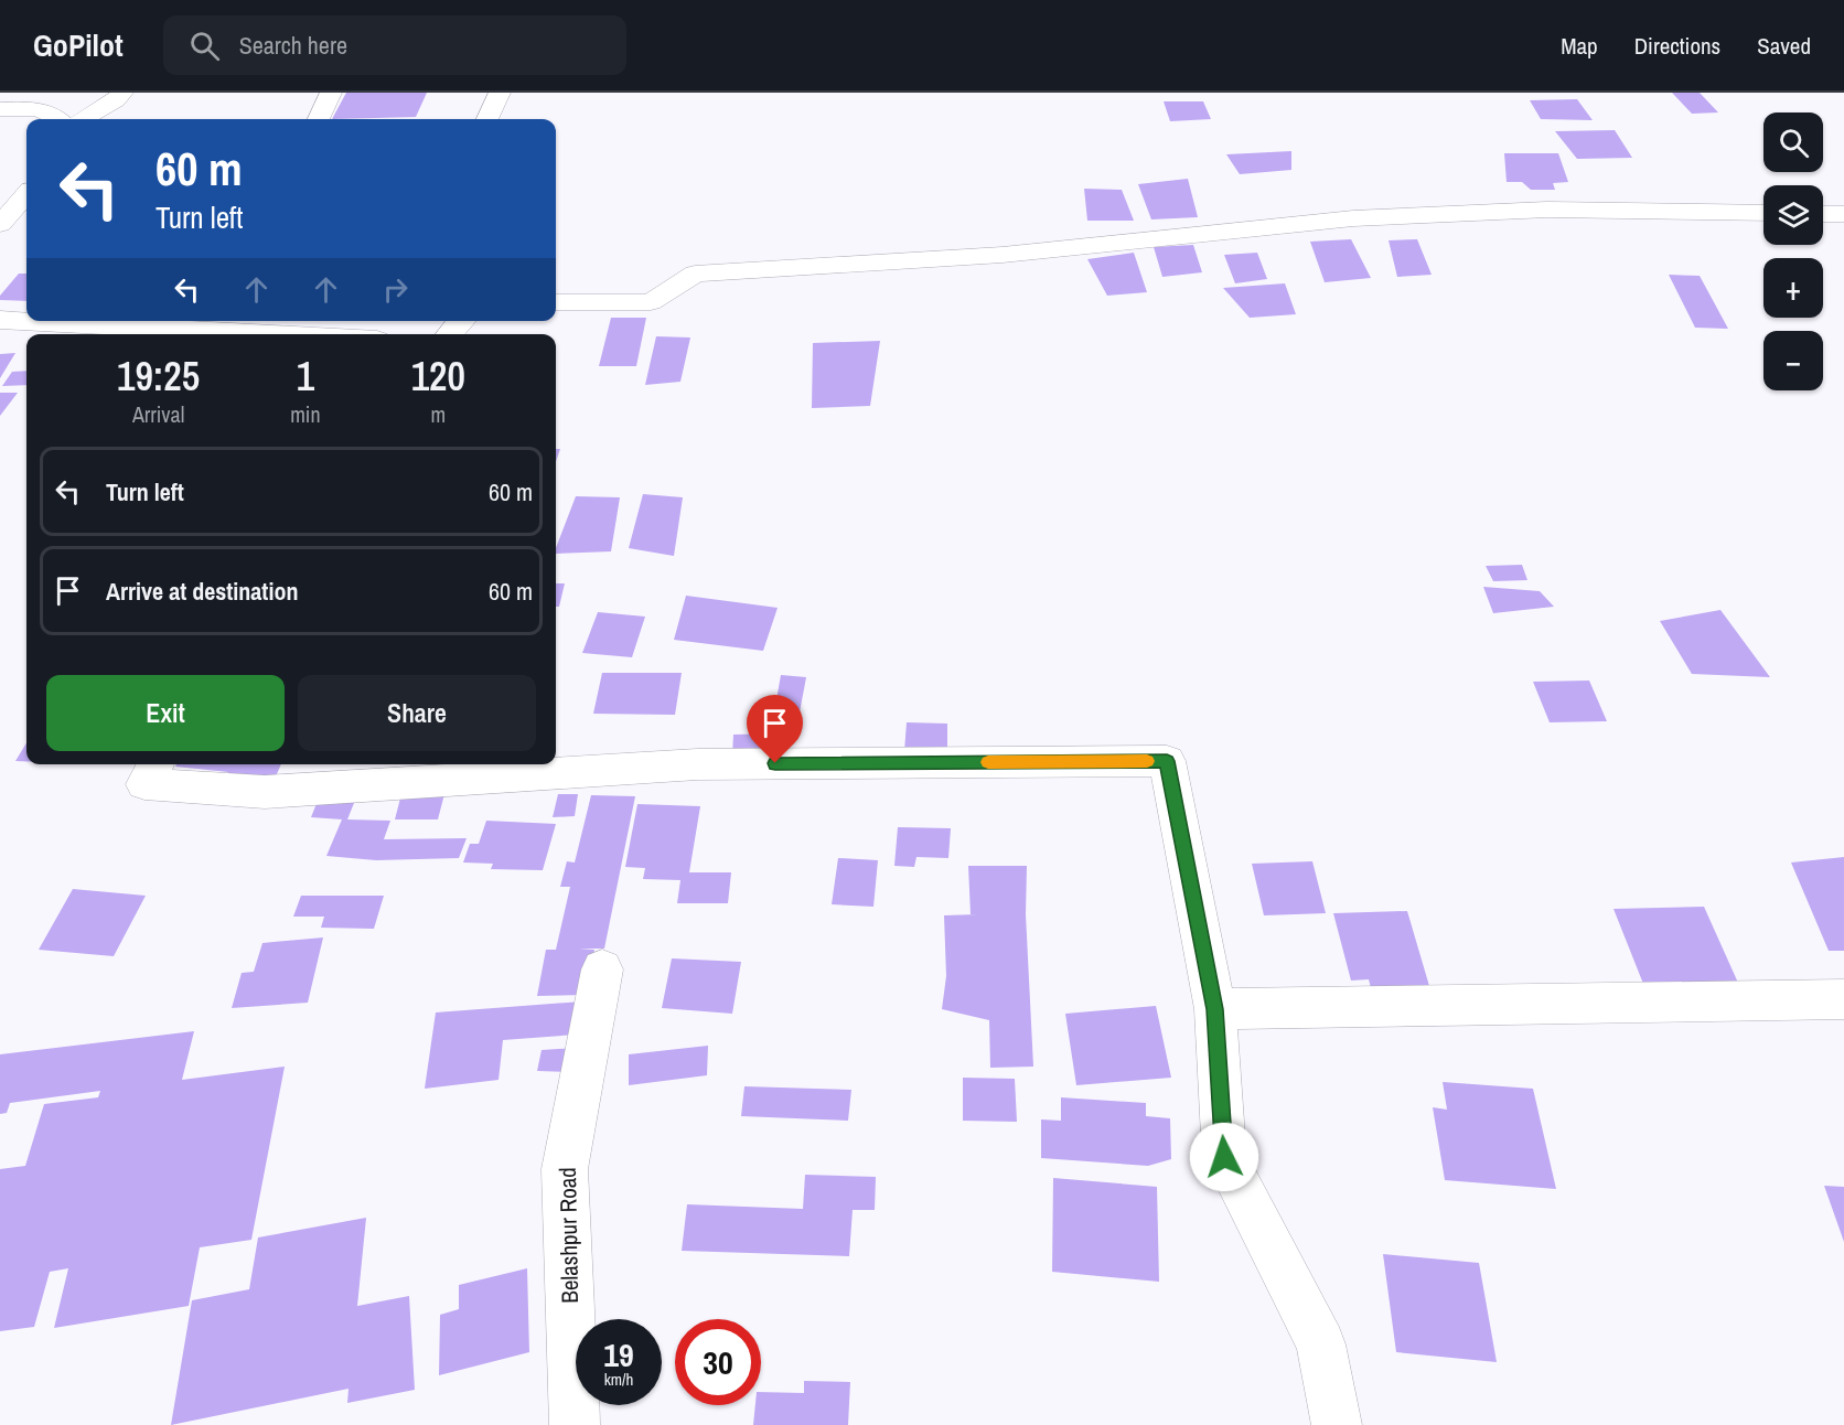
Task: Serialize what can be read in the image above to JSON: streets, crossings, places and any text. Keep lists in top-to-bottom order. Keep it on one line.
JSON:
{"streets":{"street":["Belashpur Road"]},"page":{"header":"GoPilot","search":"Search here","nav":["Map","Directions","Saved"],"map_buttons":["+","−"],"turn":["60 m","Turn left"],"eta":["19:25","Arrival","1","min","120","m"],"list":[{"name":"Turn left","value":"60 m"},{"name":"Arrive at destination","value":"60 m"}],"buttons":["Exit","Share"],"speed":"19 km/h","limit":"30"}}
